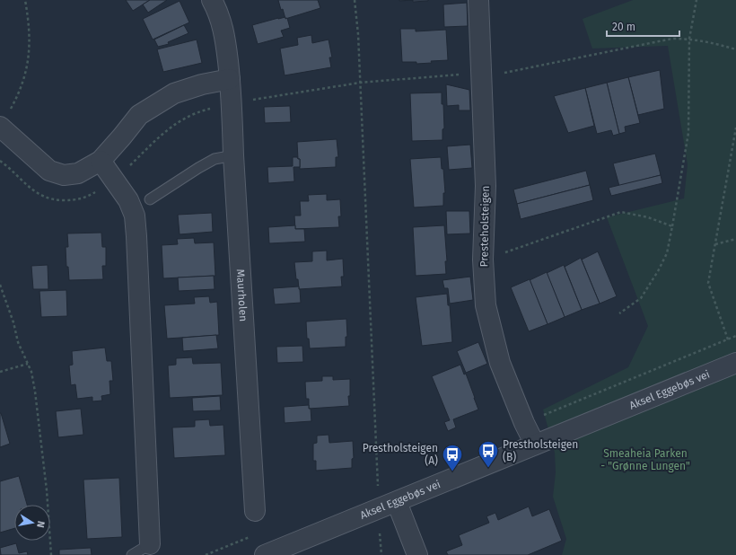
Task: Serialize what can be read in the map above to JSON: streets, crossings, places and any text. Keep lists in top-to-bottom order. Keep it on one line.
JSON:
{"streets":{"street":["Presteholsteigen","Maurholen","Aksel Eggebøs vei"]},"crossings":[["Presteholsteigen","Aksel Eggebøs vei"]],"parks":["Smeaheia Parken - \"Grønne Lungen\""],"places":{"bus stop":["Prestholsteigen (B)","Prestholsteigen (A)"]},"scale_bar":"20 m","north":"right"}
